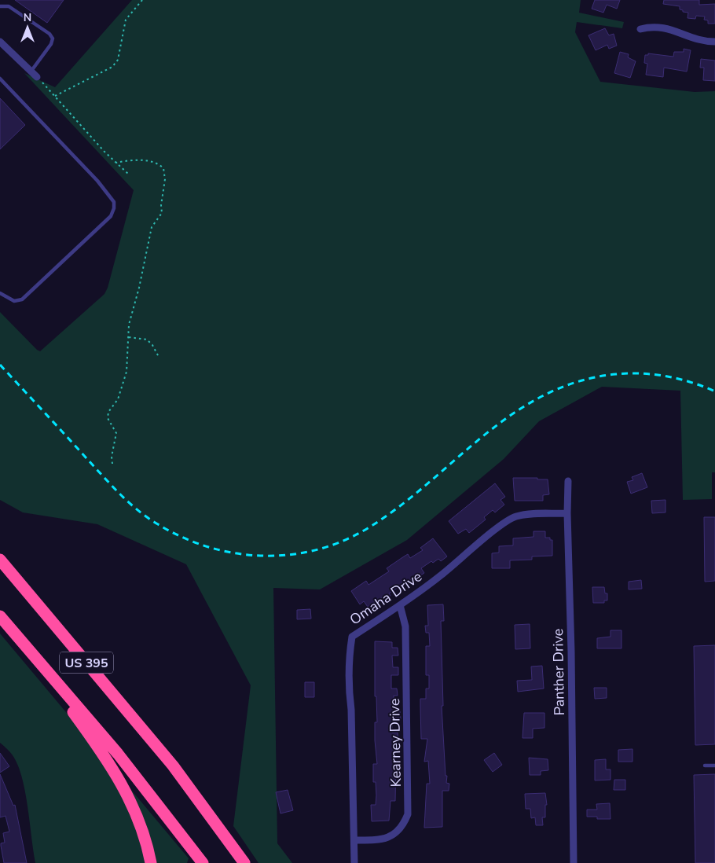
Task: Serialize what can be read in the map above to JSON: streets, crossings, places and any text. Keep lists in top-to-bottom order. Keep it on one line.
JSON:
{"streets":{"highway":["US 395"],"street":["Omaha Drive","Panther Drive","Kearney Drive"]},"crossings":[["Omaha Drive","Panther Drive"],["Omaha Drive","Kearney Drive"]],"north":"top"}
